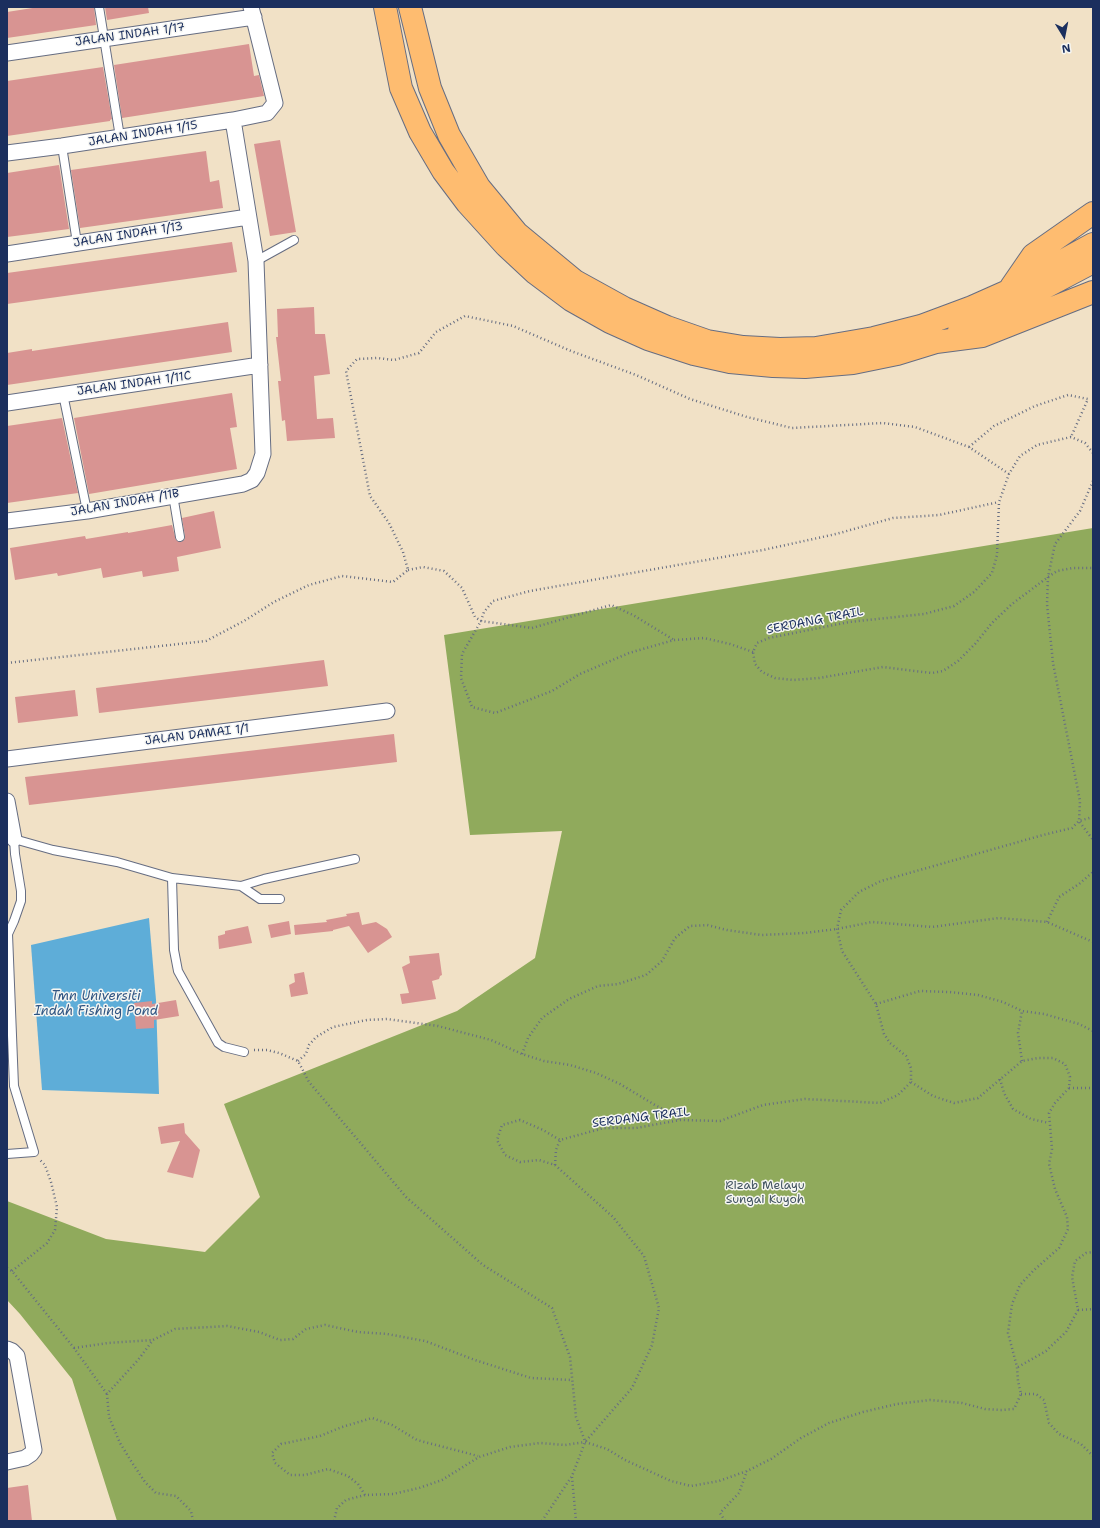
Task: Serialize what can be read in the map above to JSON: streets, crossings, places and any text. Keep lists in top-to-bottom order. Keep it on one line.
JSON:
{"streets":{"street":["JALAN INDAH 1/17","JALAN INDAH 1/15","JALAN INDAH 1/13","JALAN INDAH 1/11C","JALAN INDAH /11B","JALAN DAMAI 1/1"],"path":["SERDANG TRAIL"]},"crossings":[["JALAN INDAH 1/17","JALAN INDAH 1/15"],["JALAN INDAH 1/11C","JALAN INDAH /11B"]],"water":["Tmn Universiti Indah Fishing Pond"],"parks":["Rizab Melayu Sungai Kuyoh"],"north":"bottom"}
